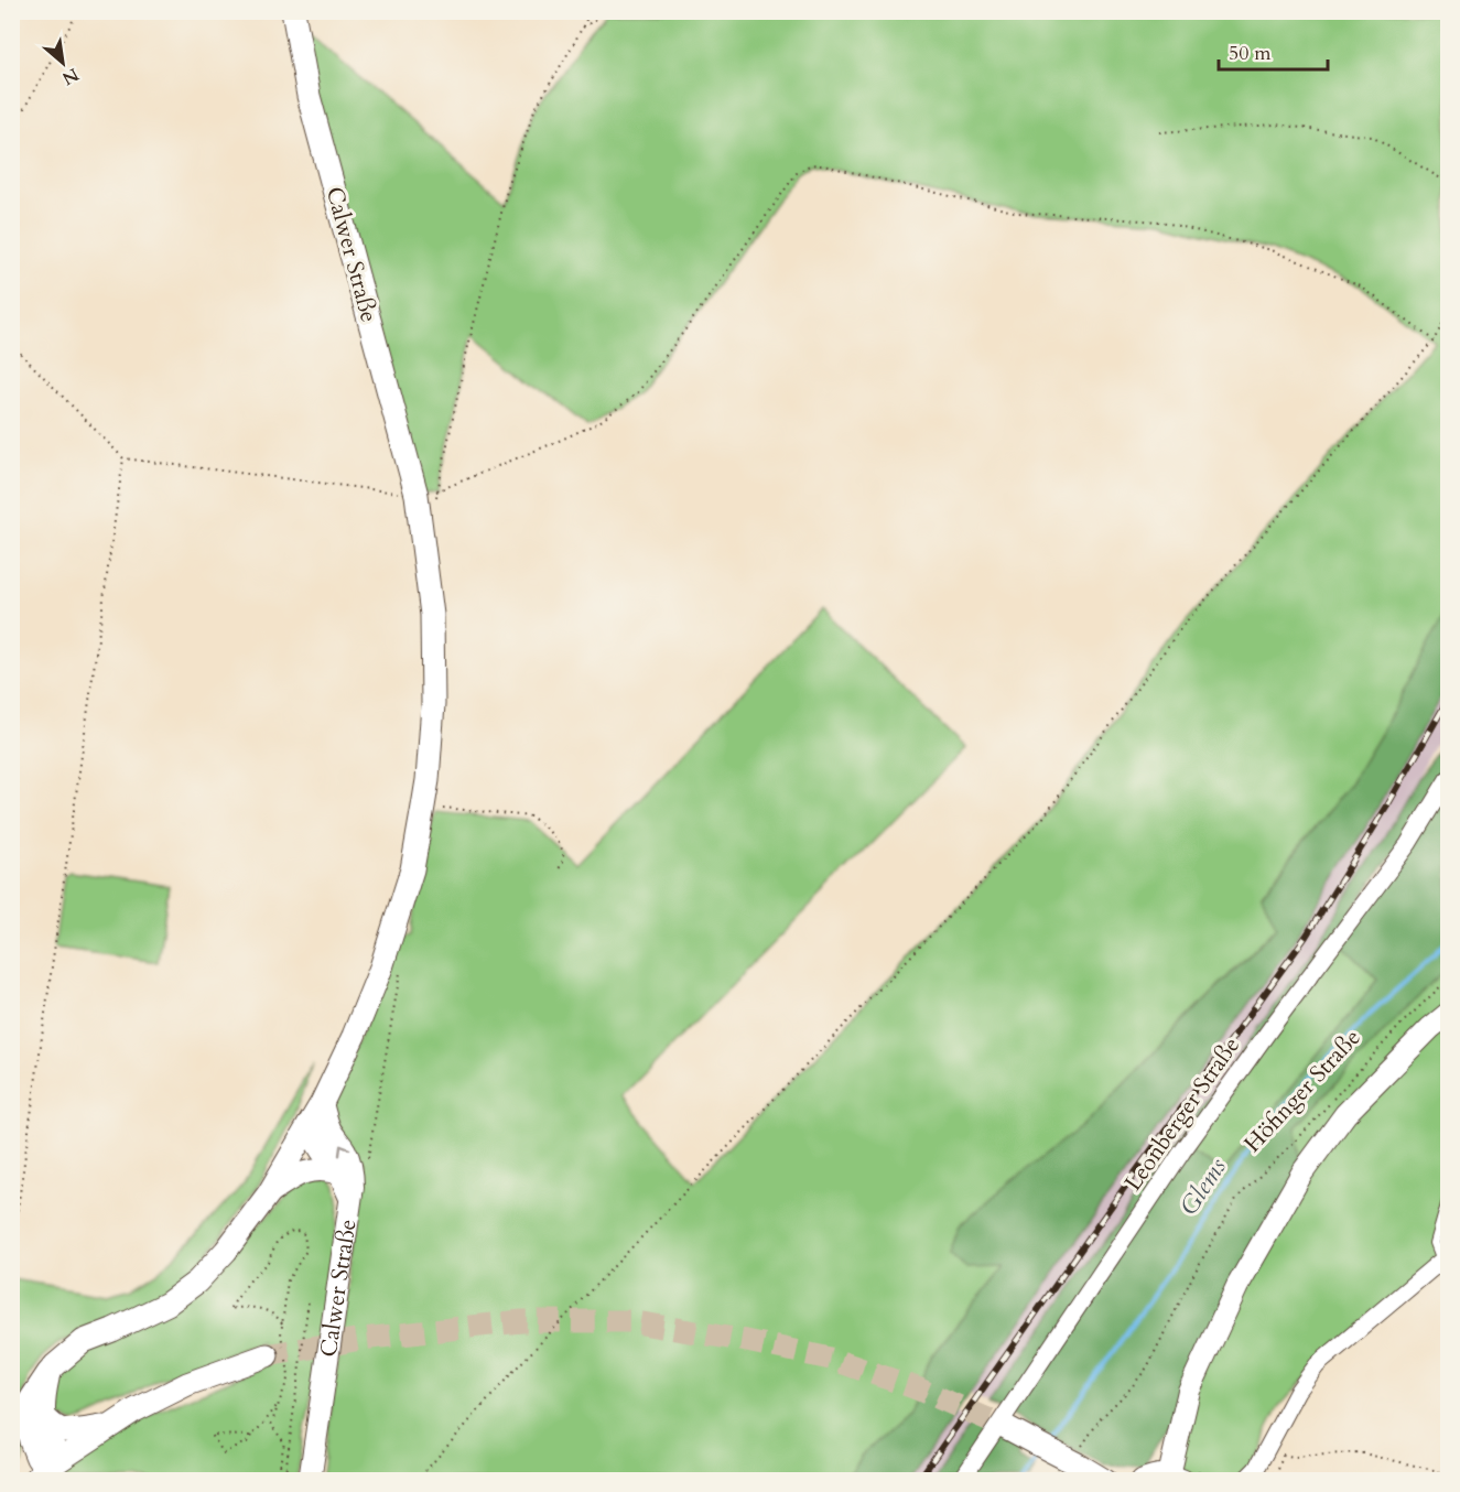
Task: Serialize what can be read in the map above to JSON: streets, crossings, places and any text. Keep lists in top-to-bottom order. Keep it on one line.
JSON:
{"streets":{"main road":["Calwer Straße"],"street":["Höfinger Straße","Leonberger Straße"]},"water":["Glems"],"scale_bar":"50 m","north":"bottom right"}
